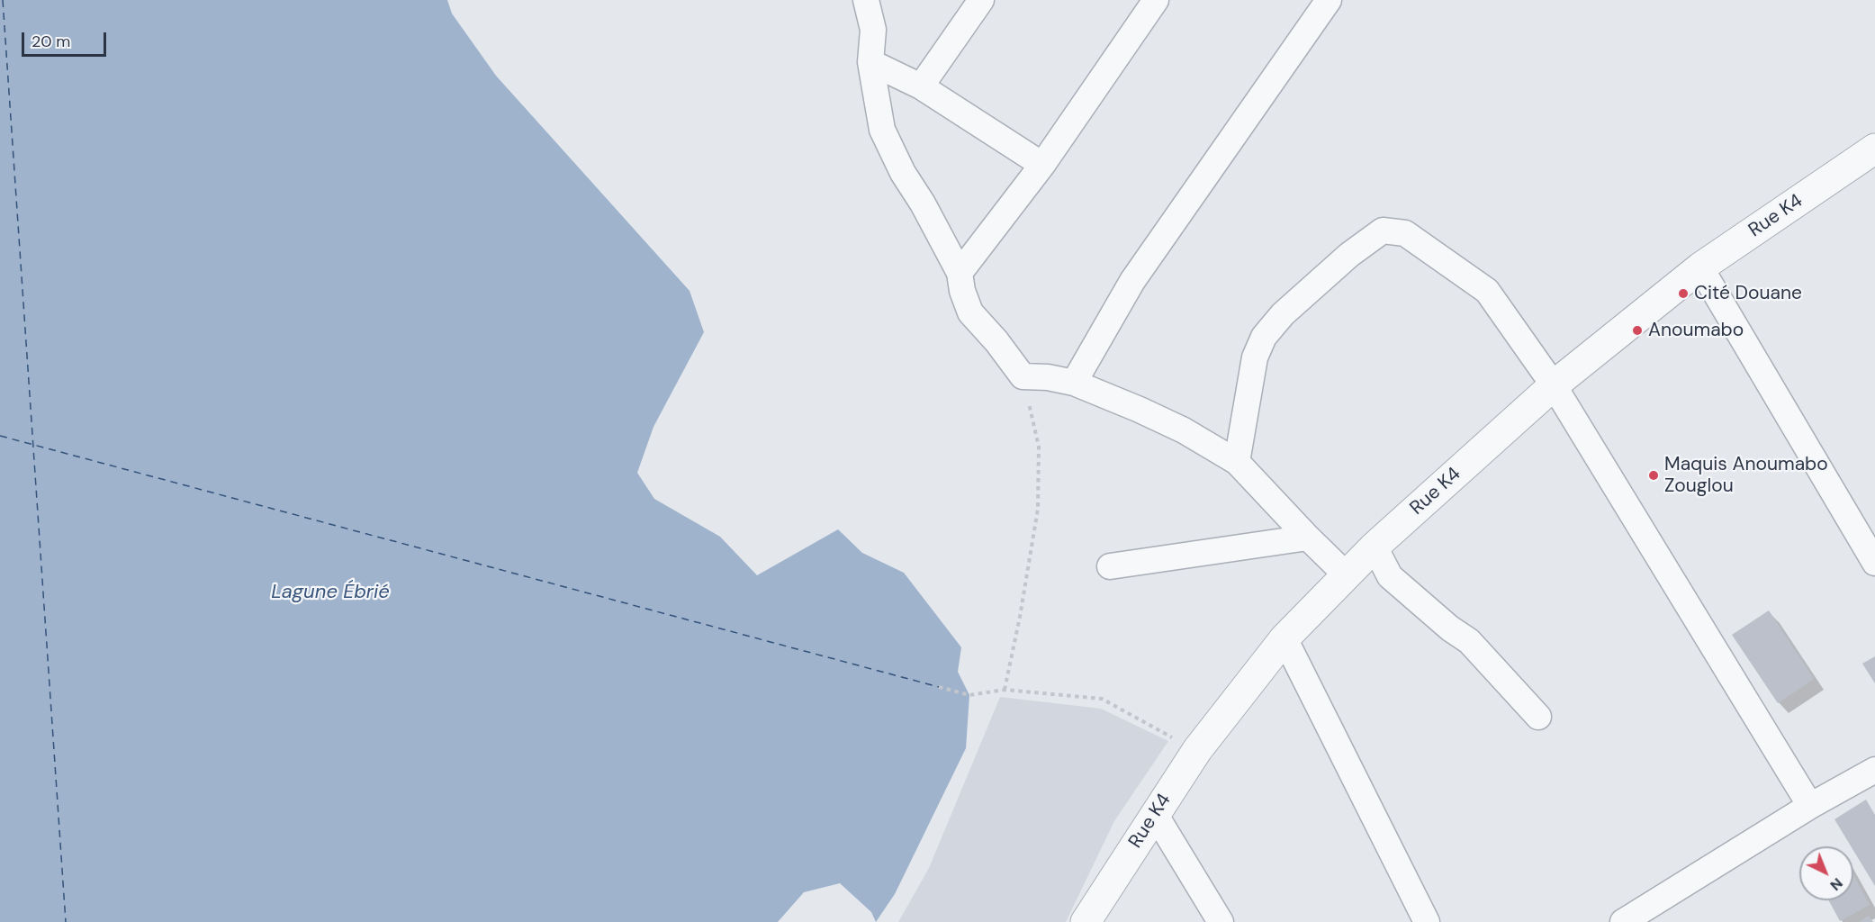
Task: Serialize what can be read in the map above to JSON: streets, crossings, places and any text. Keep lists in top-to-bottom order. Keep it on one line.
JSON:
{"streets":{"street":["Rue K4"]},"water":["Lagune Ébrié"],"places":["Cité Douane","Anoumabo","Maquis Anoumabo Zouglou"],"scale_bar":"20 m","north":"bottom right"}
